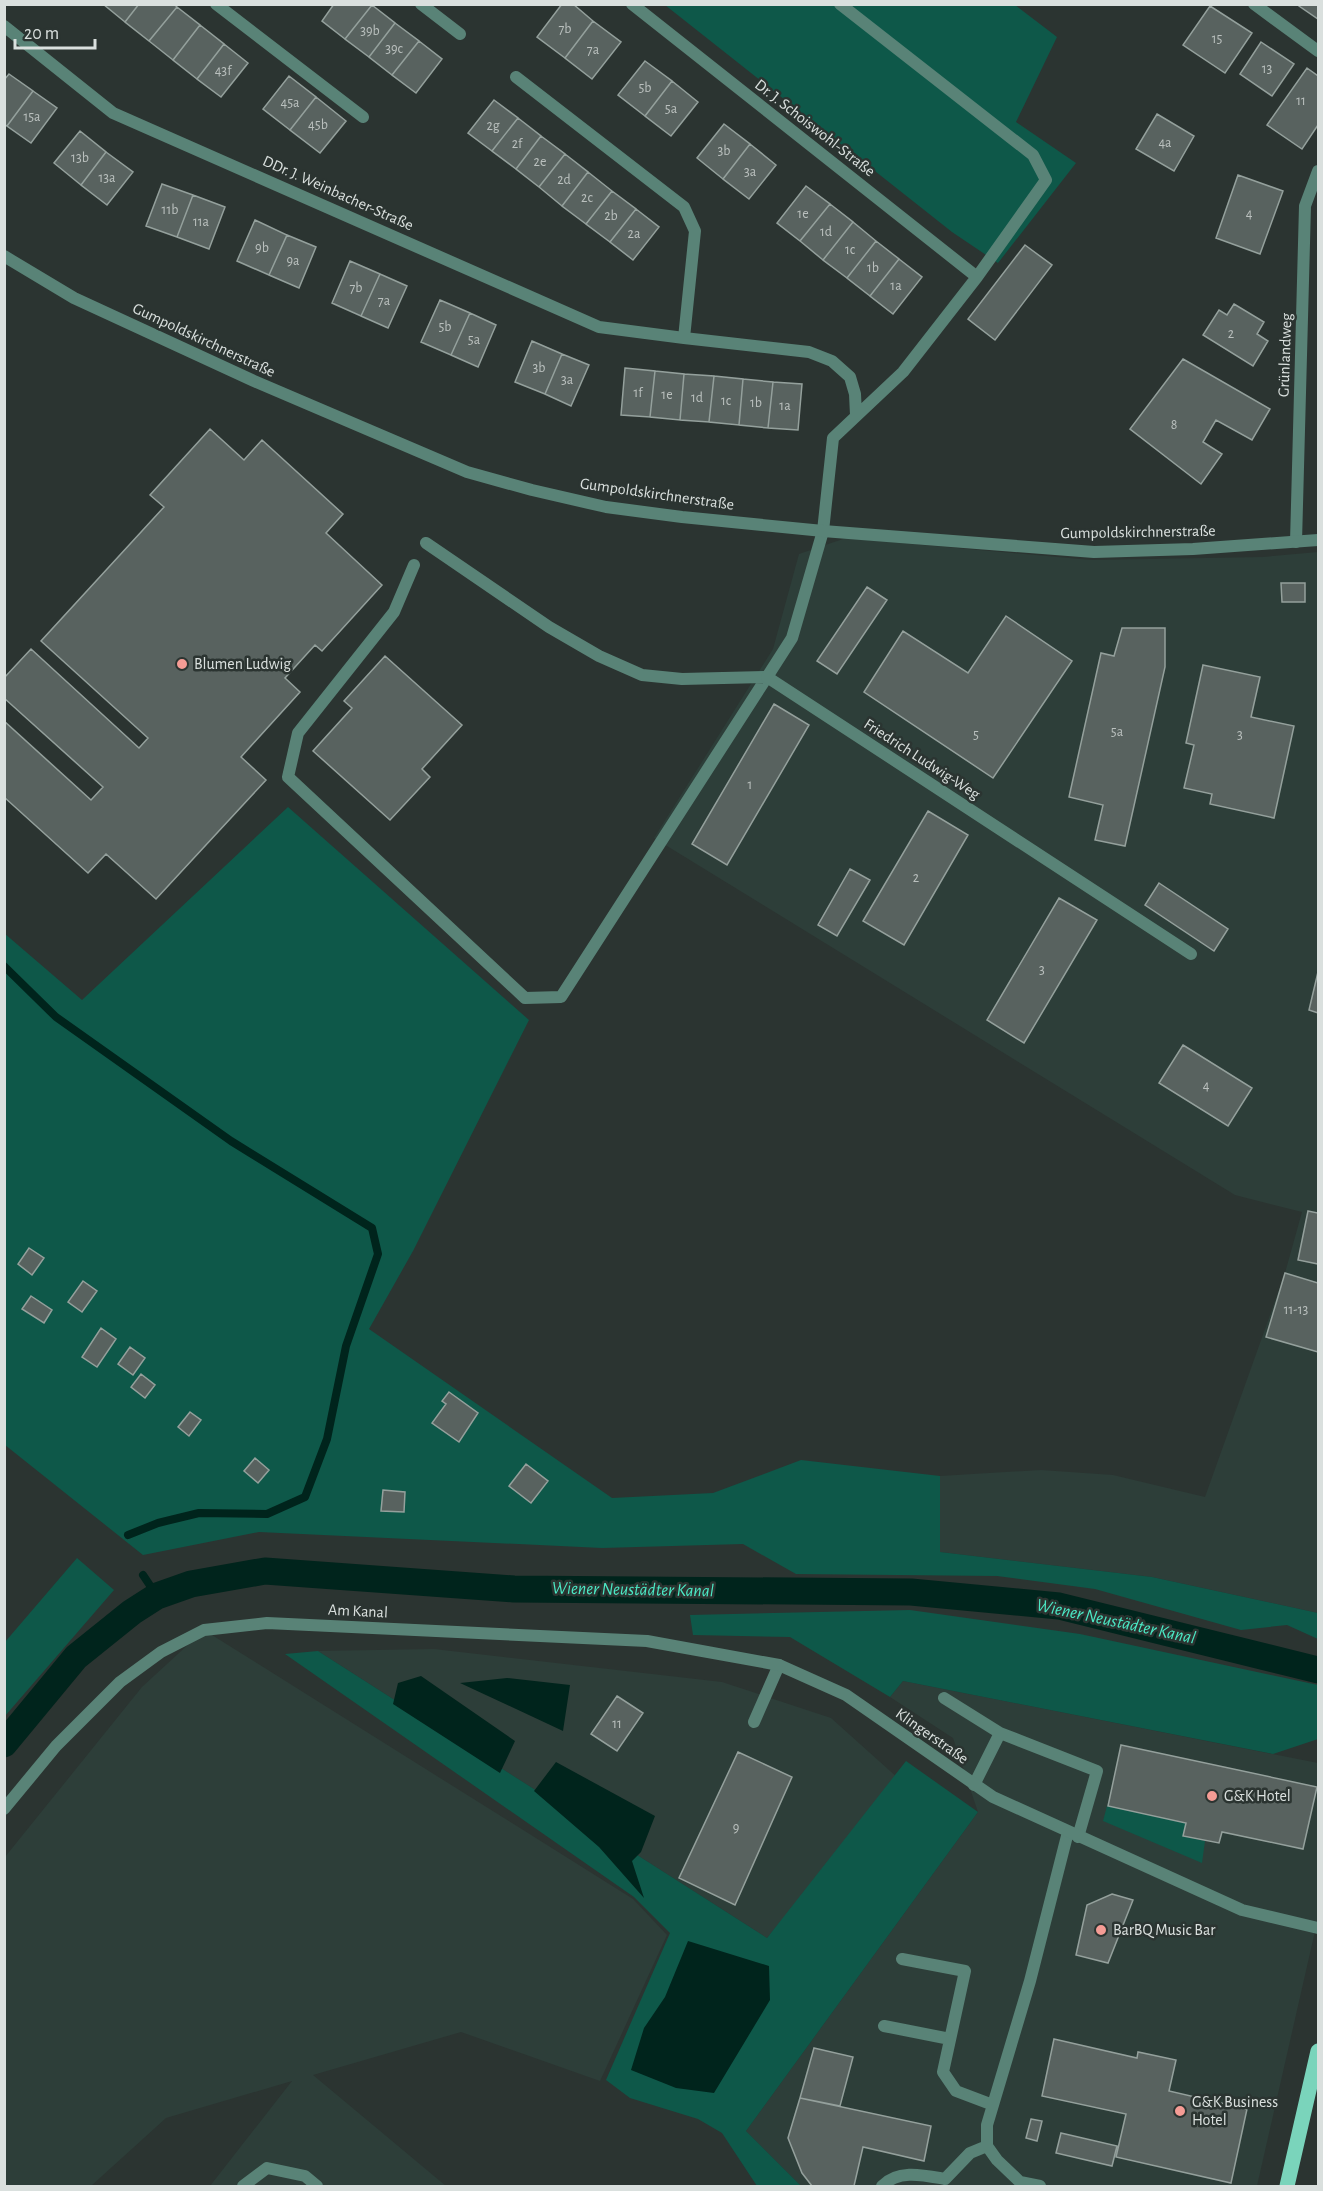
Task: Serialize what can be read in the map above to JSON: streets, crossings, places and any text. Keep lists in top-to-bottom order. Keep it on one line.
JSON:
{"streets":{"street":["Dr. J. Schoiswohl-Straße","DDr. J. Weinbacher-Straße","Gumpoldskirchnerstraße","Grünlandweg","Friedrich Ludwig-Weg","Am Kanal","Klingerstraße"]},"crossings":[["Gumpoldskirchnerstraße","Grünlandweg"],["Am Kanal","Klingerstraße"]],"water":["Wiener Neustädter Kanal"],"places":["Blumen Ludwig","G&K Hotel","BarBQ Music Bar","G&K Business Hotel"],"house_numbers":["7b","39b","15","39c","7a","13","43f","5b","11","45a","5a","15a","45b","2g","4a","2f","3b","13b","2e","3a","13a","2d","2c","11b","1e","4","2b","11a","1d","2a","9b","1c","9a","1b","1a","7b","7a","5b","2","5a","3b","3a","1f","1e","1d","1c","1b","1a","8","5a","5","3","1","2","3","4","11-13","11","9"],"scale_bar":"20 m"}
